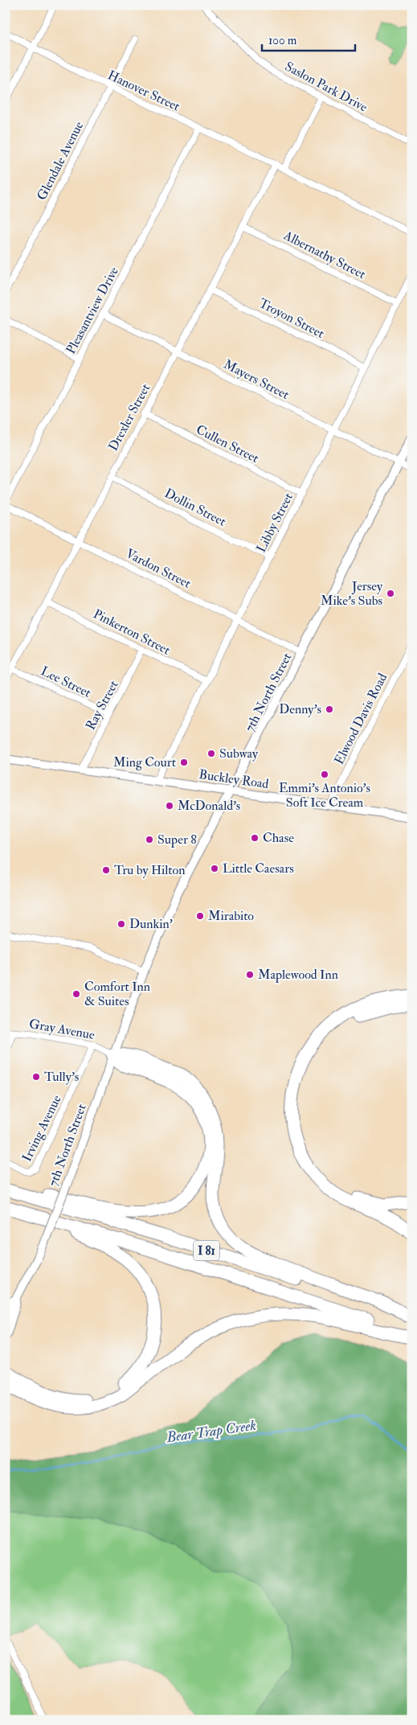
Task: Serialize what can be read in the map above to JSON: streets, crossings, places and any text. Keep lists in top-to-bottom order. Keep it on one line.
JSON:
{"streets":{"highway":["I 81"],"street":["Saslon Park Drive","Hanover Street","Glendale Avenue","Albernathy Street","Pleasantview Drive","Troyon Street","Mayers Street","Drexler Street","Cullen Street","Dollin Street","Libby Street","Vardon Street","Pinkerton Street","Lee Street","7th North Street","Ray Street","Elwood Davis Road","Buckley Road","Gray Avenue","Irving Avenue"]},"crossings":[["Hanover Street","Glendale Avenue"],["Hanover Street","Pleasantview Drive"],["Hanover Street","Drexler Street"],["Albernathy Street","Drexler Street"],["Albernathy Street","Libby Street"],["Pleasantview Drive","Mayers Street"],["Pleasantview Drive","Vardon Street"],["Troyon Street","Drexler Street"],["Troyon Street","Libby Street"],["Mayers Street","Drexler Street"],["Mayers Street","Libby Street"],["Mayers Street","7th North Street"],["Drexler Street","Cullen Street"],["Drexler Street","Dollin Street"],["Drexler Street","Vardon Street"],["Drexler Street","Pinkerton Street"],["Drexler Street","Lee Street"],["Cullen Street","Libby Street"],["Dollin Street","Libby Street"],["Libby Street","Vardon Street"],["Libby Street","Pinkerton Street"],["Libby Street","Buckley Road"],["Vardon Street","7th North Street"],["Pinkerton Street","Ray Street"],["Lee Street","Ray Street"],["7th North Street","Buckley Road"],["7th North Street","Gray Avenue"],["Ray Street","Buckley Road"],["Elwood Davis Road","Buckley Road"],["Gray Avenue","Irving Avenue"]],"water":["Bear Trap Creek"],"places":["Jersey Mike's Subs","Denny's","Subway","Ming Court","Emmi's Antonio's Soft Ice Cream","McDonald's","Chase","Super 8","Little Caesars","Tru by Hilton","Mirabito","Dunkin'","Maplewood Inn","Comfort Inn & Suites","Tully's"],"scale_bar":"100 m"}
